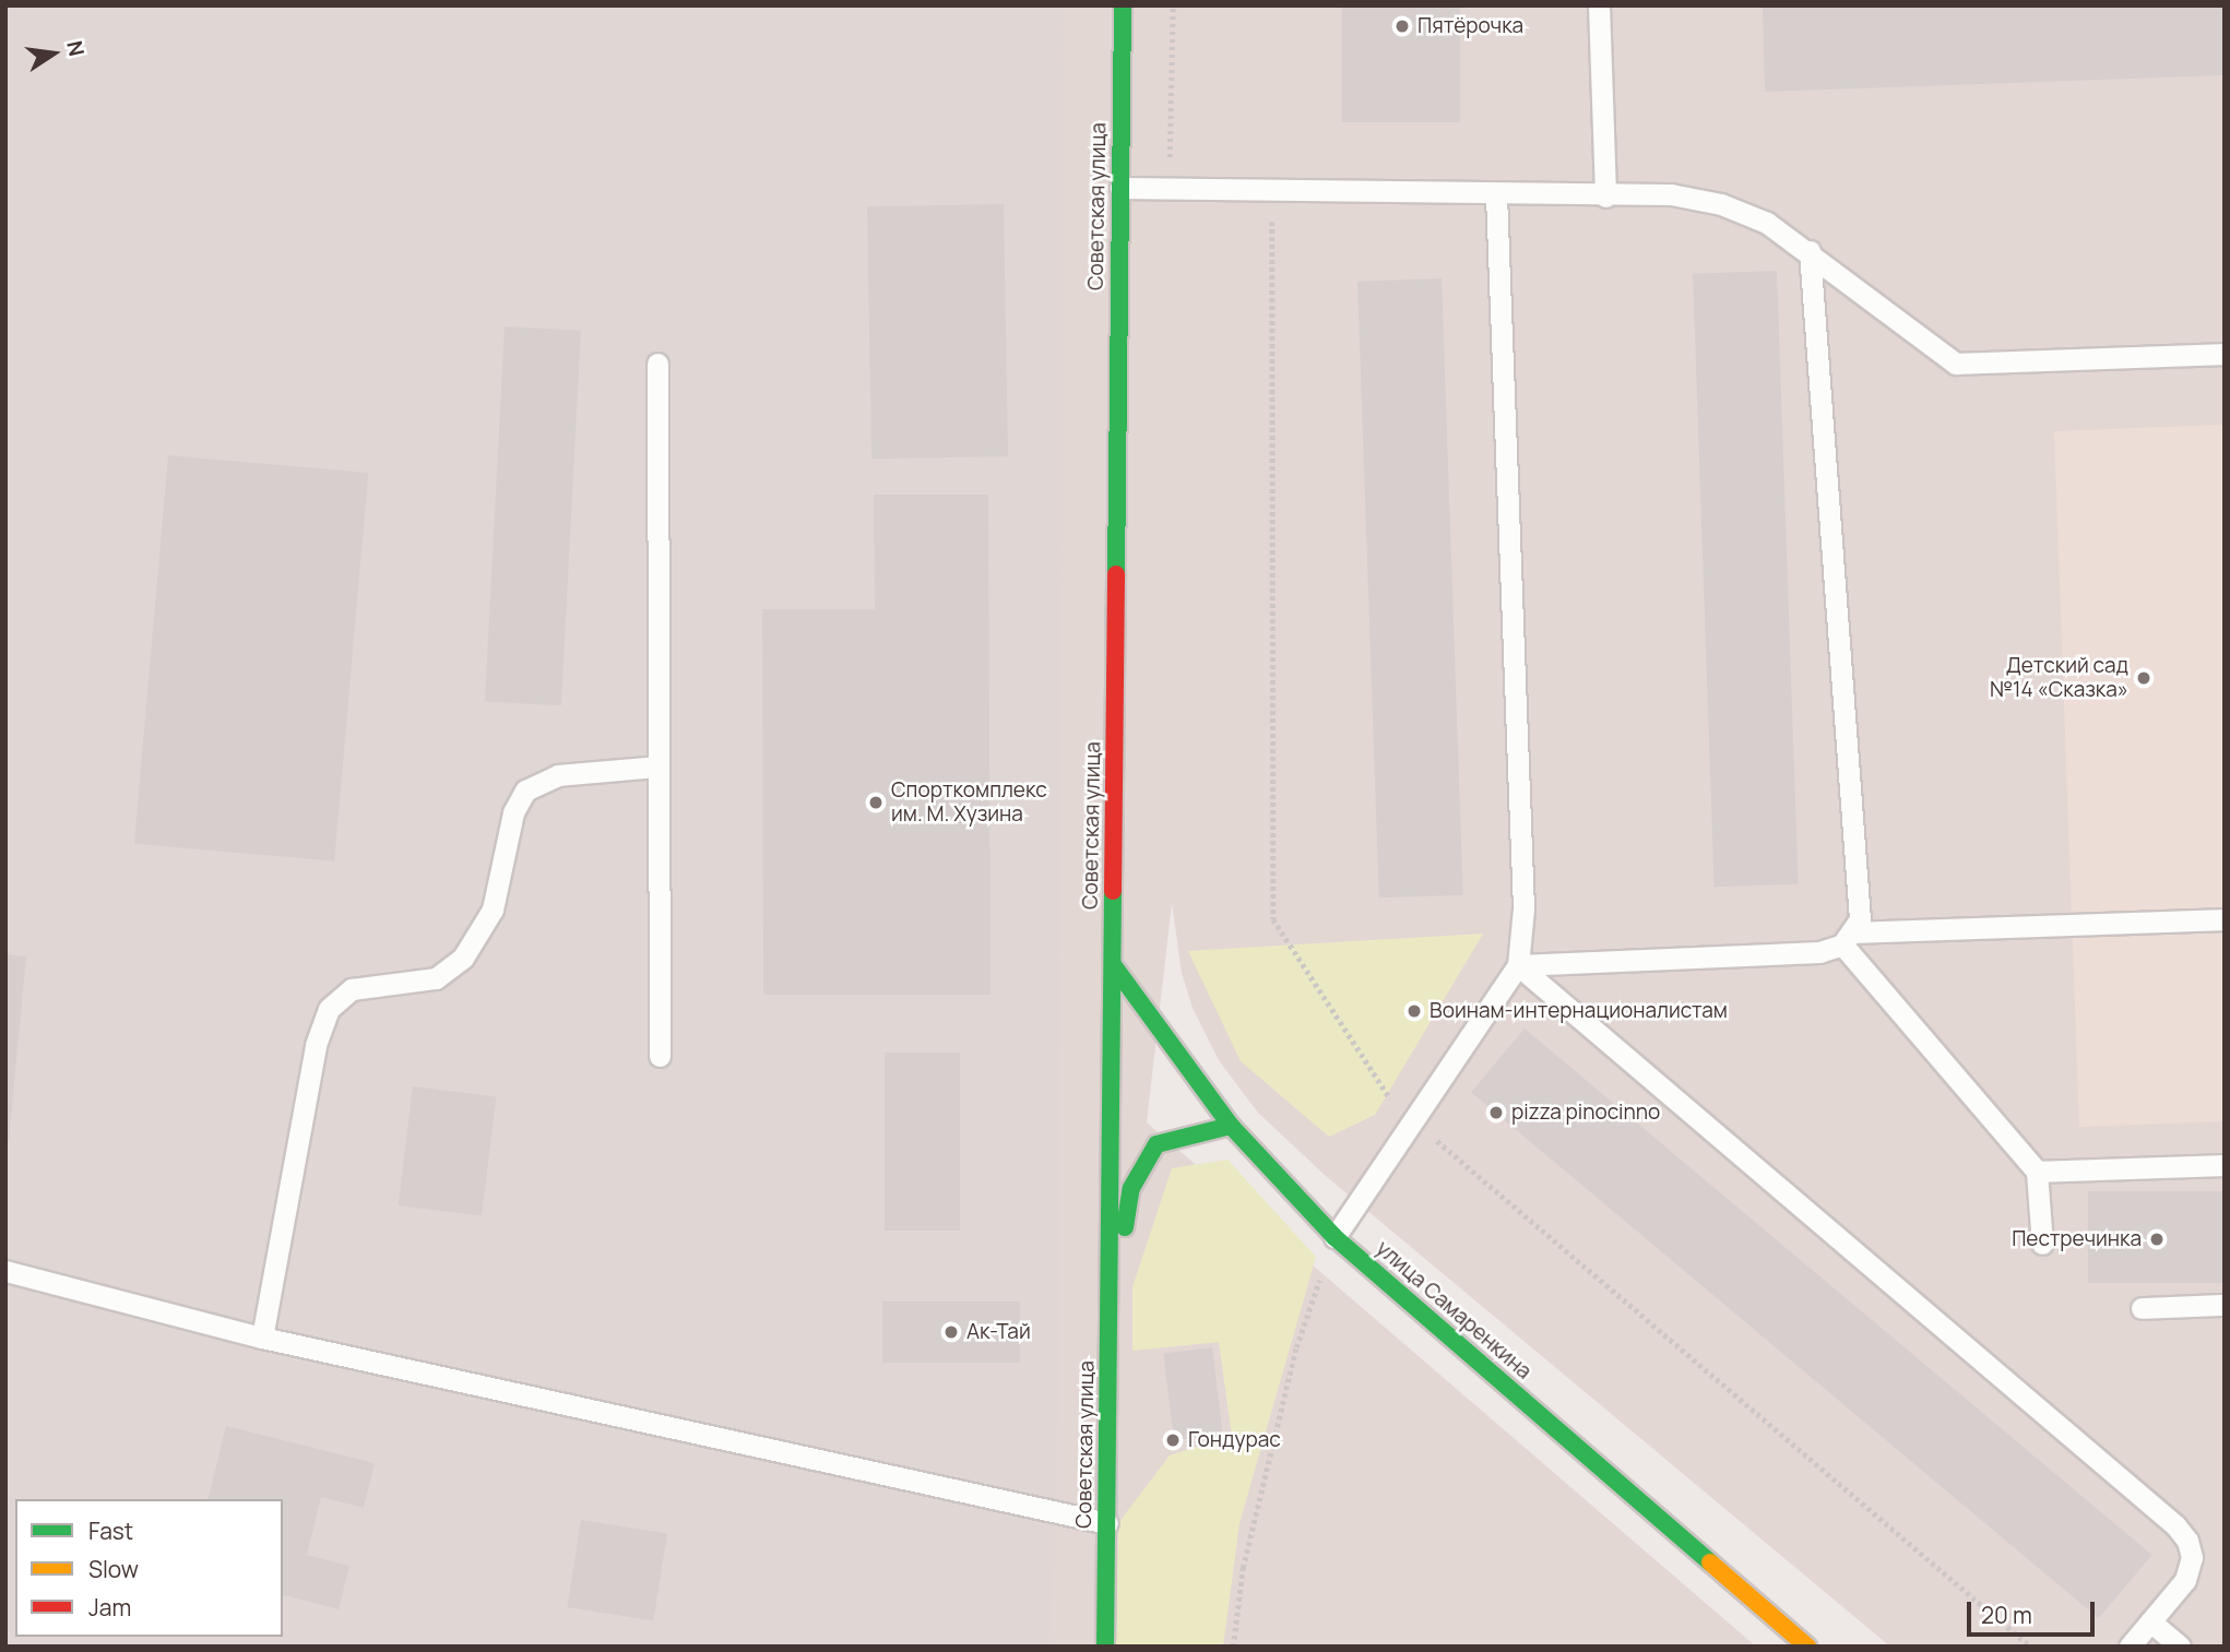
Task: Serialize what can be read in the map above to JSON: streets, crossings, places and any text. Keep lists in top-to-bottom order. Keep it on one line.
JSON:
{"streets":{"main road":["Советская улица","улица Самаренкина"]},"crossings":[["Советская улица","улица Самаренкина"]],"places":["Пятёрочка","Детский сад №14 «Сказка»","Спорткомплекс им. М. Хузина","Воинам-интернационалистам","pizza pinocinno","Пестречинка","Ак-Тай","Гондурас"],"legend":["Fast","Slow","Jam"],"scale_bar":"20 m","north":"right"}
